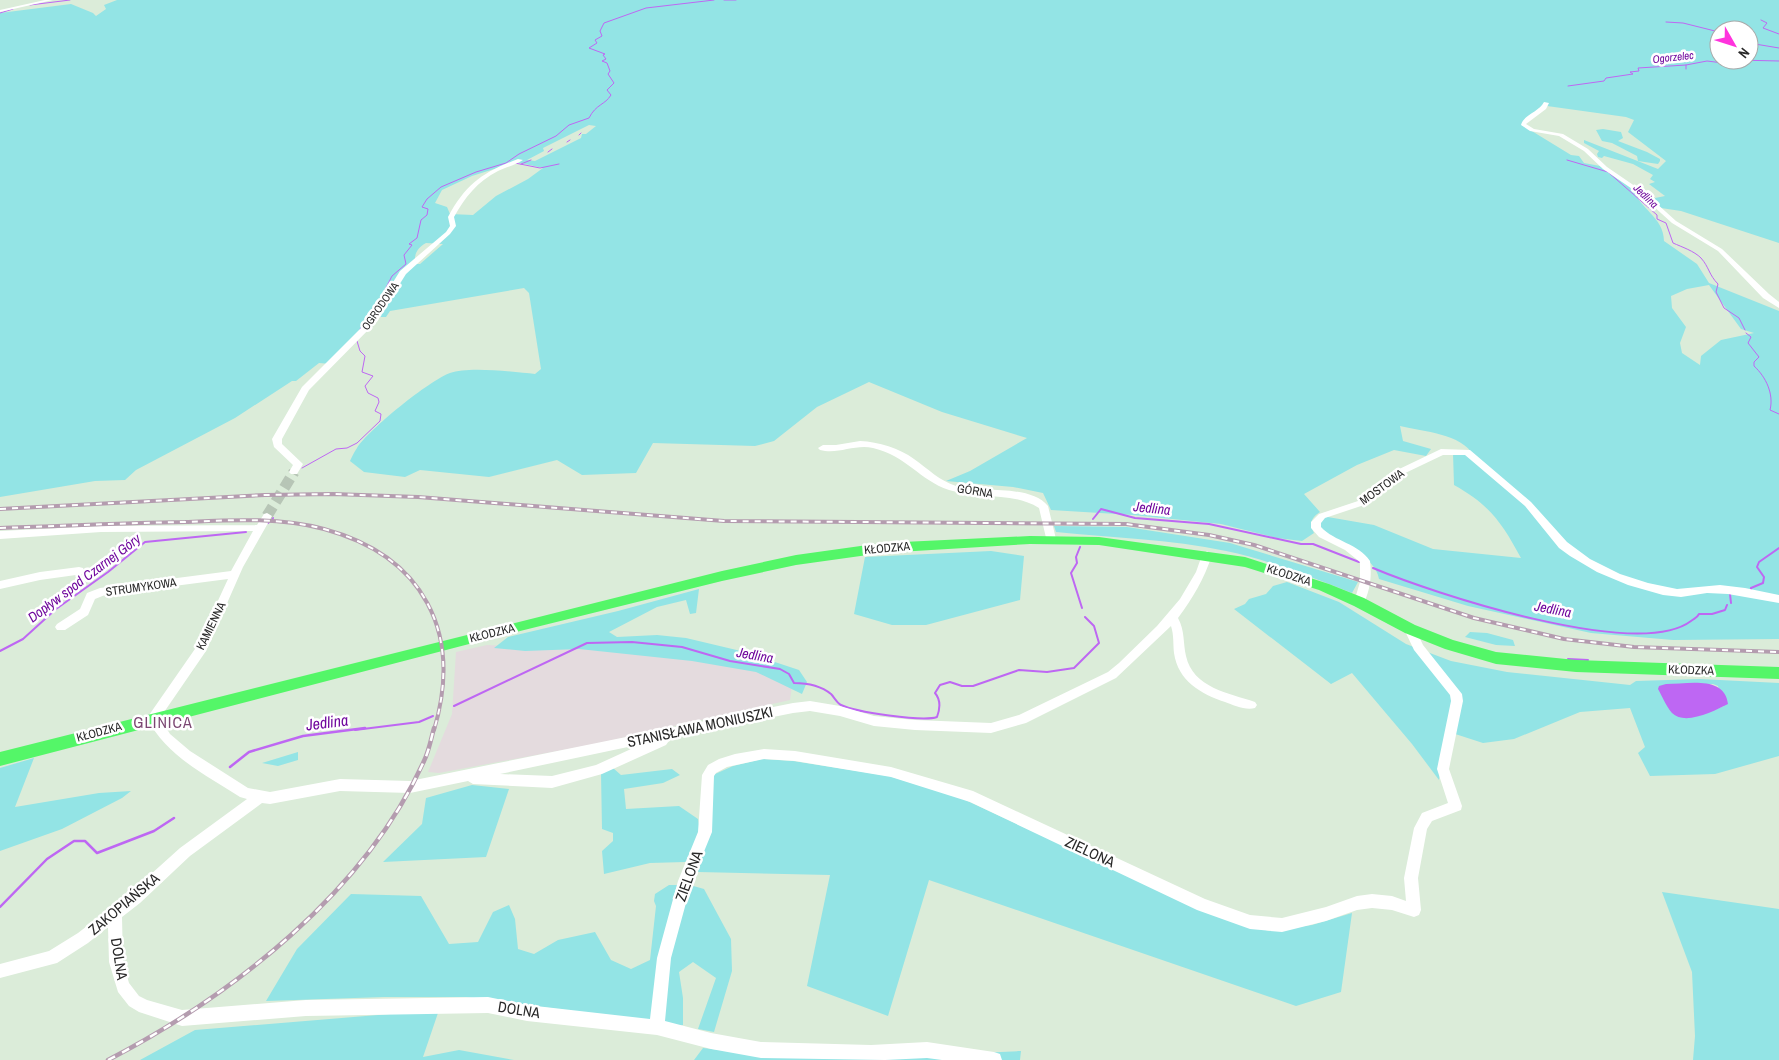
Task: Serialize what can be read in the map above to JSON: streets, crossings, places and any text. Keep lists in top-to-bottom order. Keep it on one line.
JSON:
{"streets":{"main road":["KŁODZKA"],"street":["OGRODOWA","MOSTOWA","GÓRNA","STRUMYKOWA","KAMIENNA","STANISŁAWA MONIUSZKI","ZIELONA","ZAKOPIAŃSKA","DOLNA"]},"crossings":[["MOSTOWA","KŁODZKA"],["GÓRNA","KŁODZKA"],["KŁODZKA","KAMIENNA"],["KŁODZKA","STANISŁAWA MONIUSZKI"],["KŁODZKA","ZIELONA"],["STRUMYKOWA","KAMIENNA"],["KAMIENNA","STANISŁAWA MONIUSZKI"],["STANISŁAWA MONIUSZKI","ZAKOPIAŃSKA"],["ZIELONA","DOLNA"],["ZAKOPIAŃSKA","DOLNA"]],"districts":["GLINICA"],"water":["Ogorzelec","Jedlina","Dopływ spod Czarnej Góry"],"north":"bottom right"}
